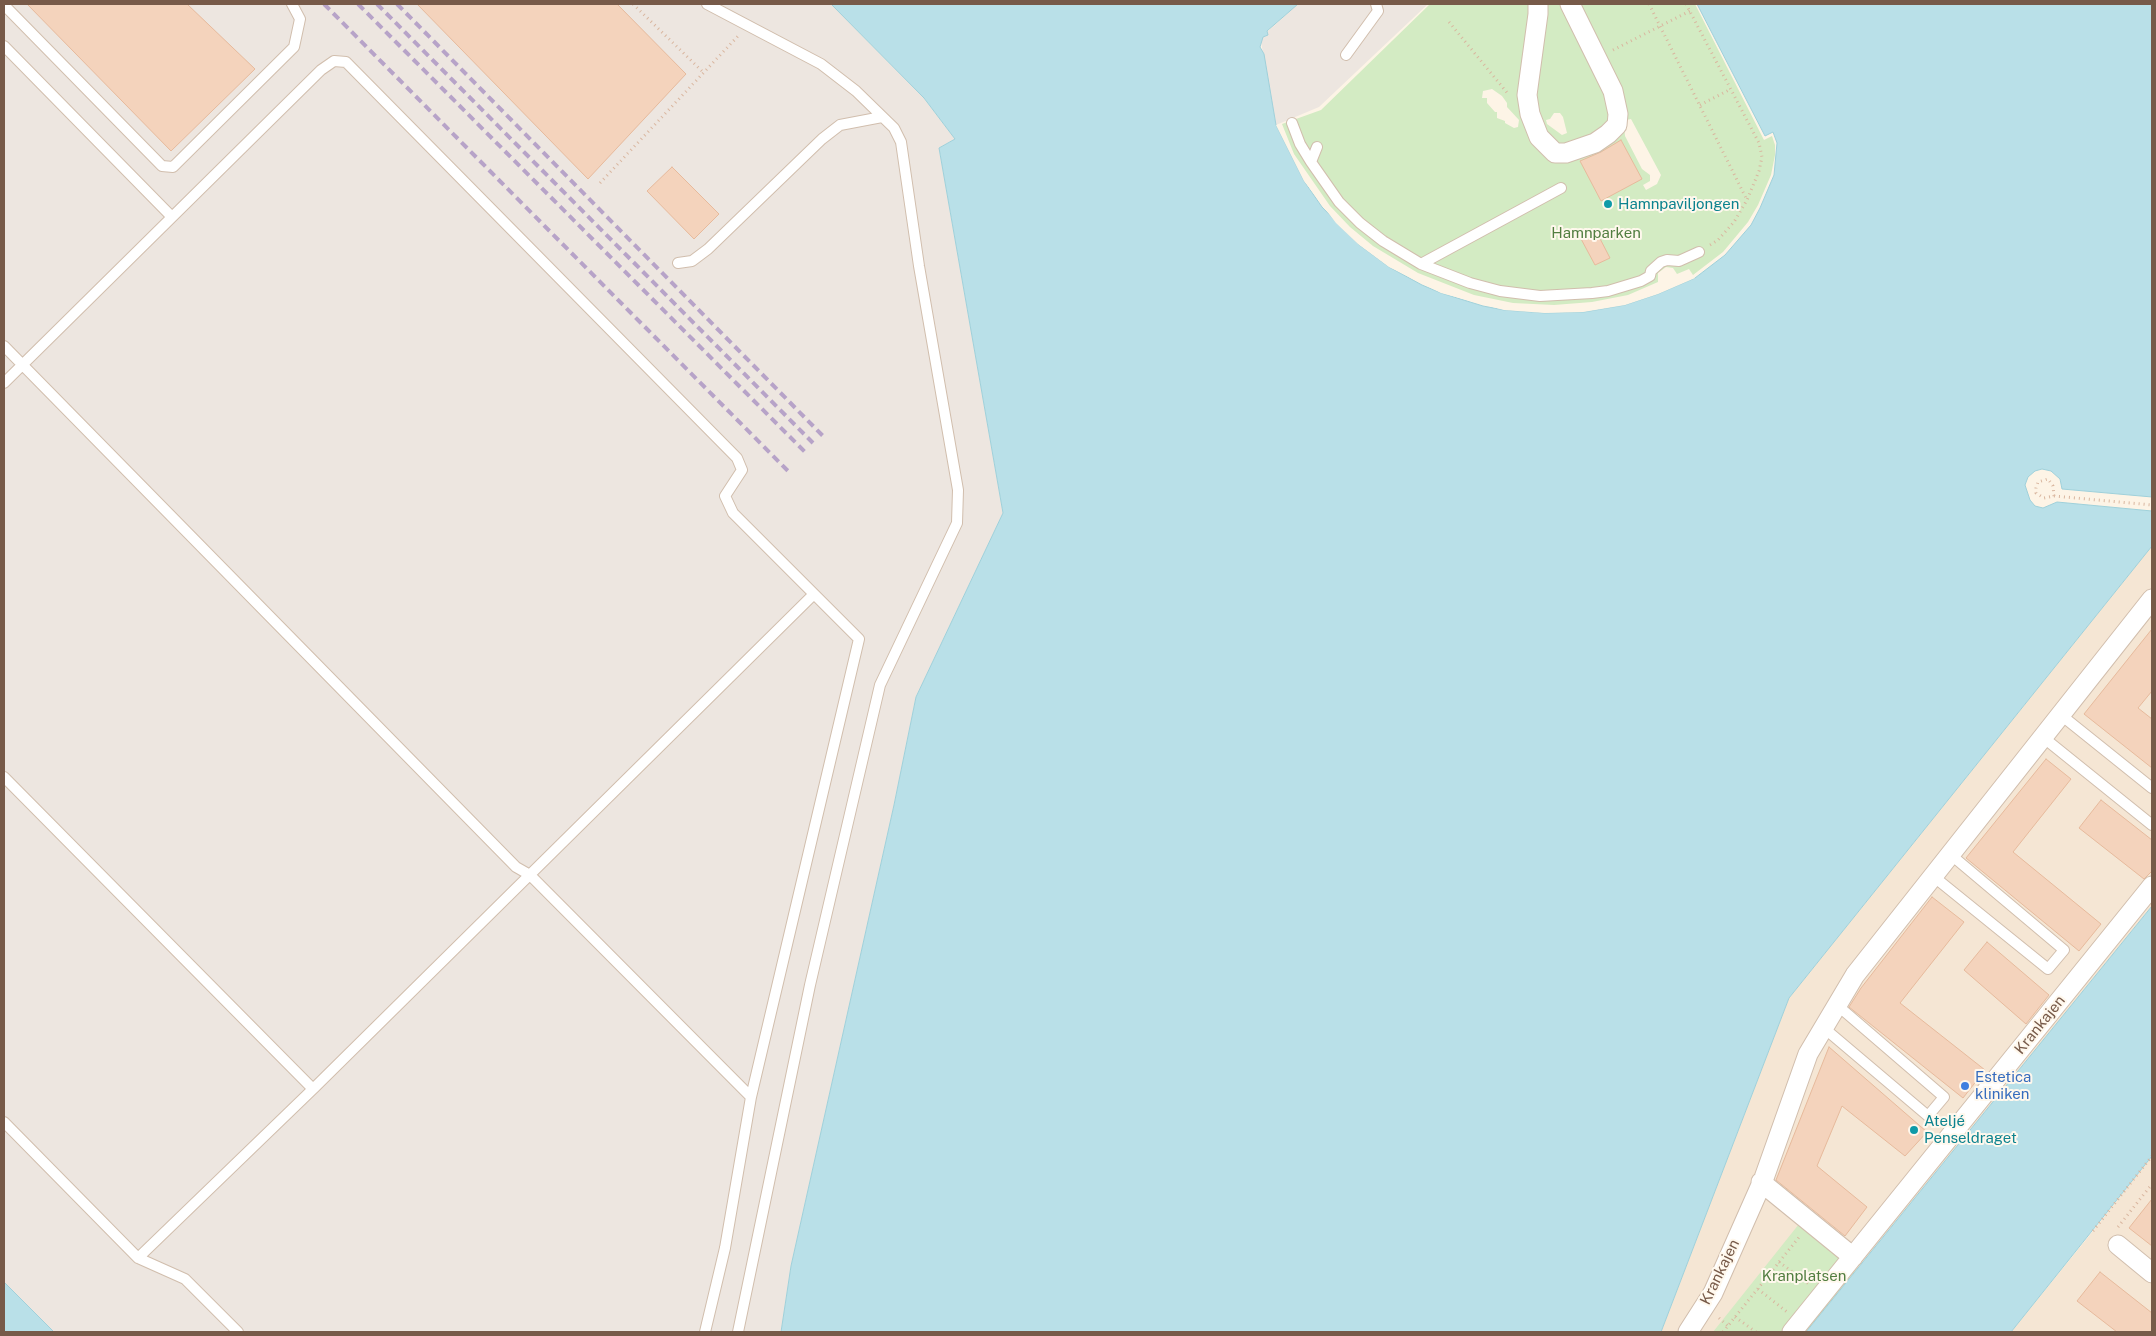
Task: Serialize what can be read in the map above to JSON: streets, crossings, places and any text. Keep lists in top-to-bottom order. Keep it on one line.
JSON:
{"streets":{"street":["Krankajen"]},"parks":["Hamnparken","Kranplatsen"],"places":["Hamnpaviljongen","Estetica kliniken","Ateljé Penseldraget"]}
